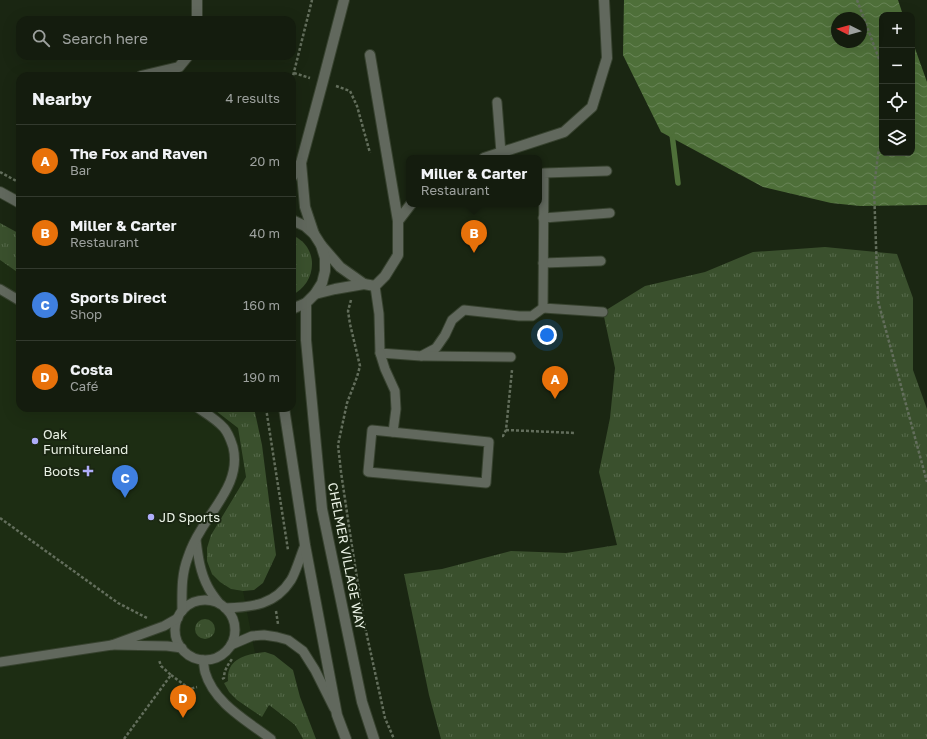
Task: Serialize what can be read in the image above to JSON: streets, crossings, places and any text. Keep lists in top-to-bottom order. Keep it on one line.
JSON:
{"streets":{"street":["CHELMER VILLAGE WAY"]},"places":{"other":["Oak Furnitureland","JD Sports"],"health":["Boots"]},"north":"left","page":{"map_buttons":["+","−"],"search":"Search here","heading":["Nearby","4 results"],"list":[{"mark":"A","name":"The Fox and Raven","note":"Bar","value":"20 m"},{"mark":"B","name":"Miller & Carter","note":"Restaurant","value":"40 m"},{"mark":"C","name":"Sports Direct","note":"Shop","value":"160 m"},{"mark":"D","name":"Costa","note":"Café","value":"190 m"}],"popup":["Miller & Carter","Restaurant"],"pins":["B","A","C","D"]}}
